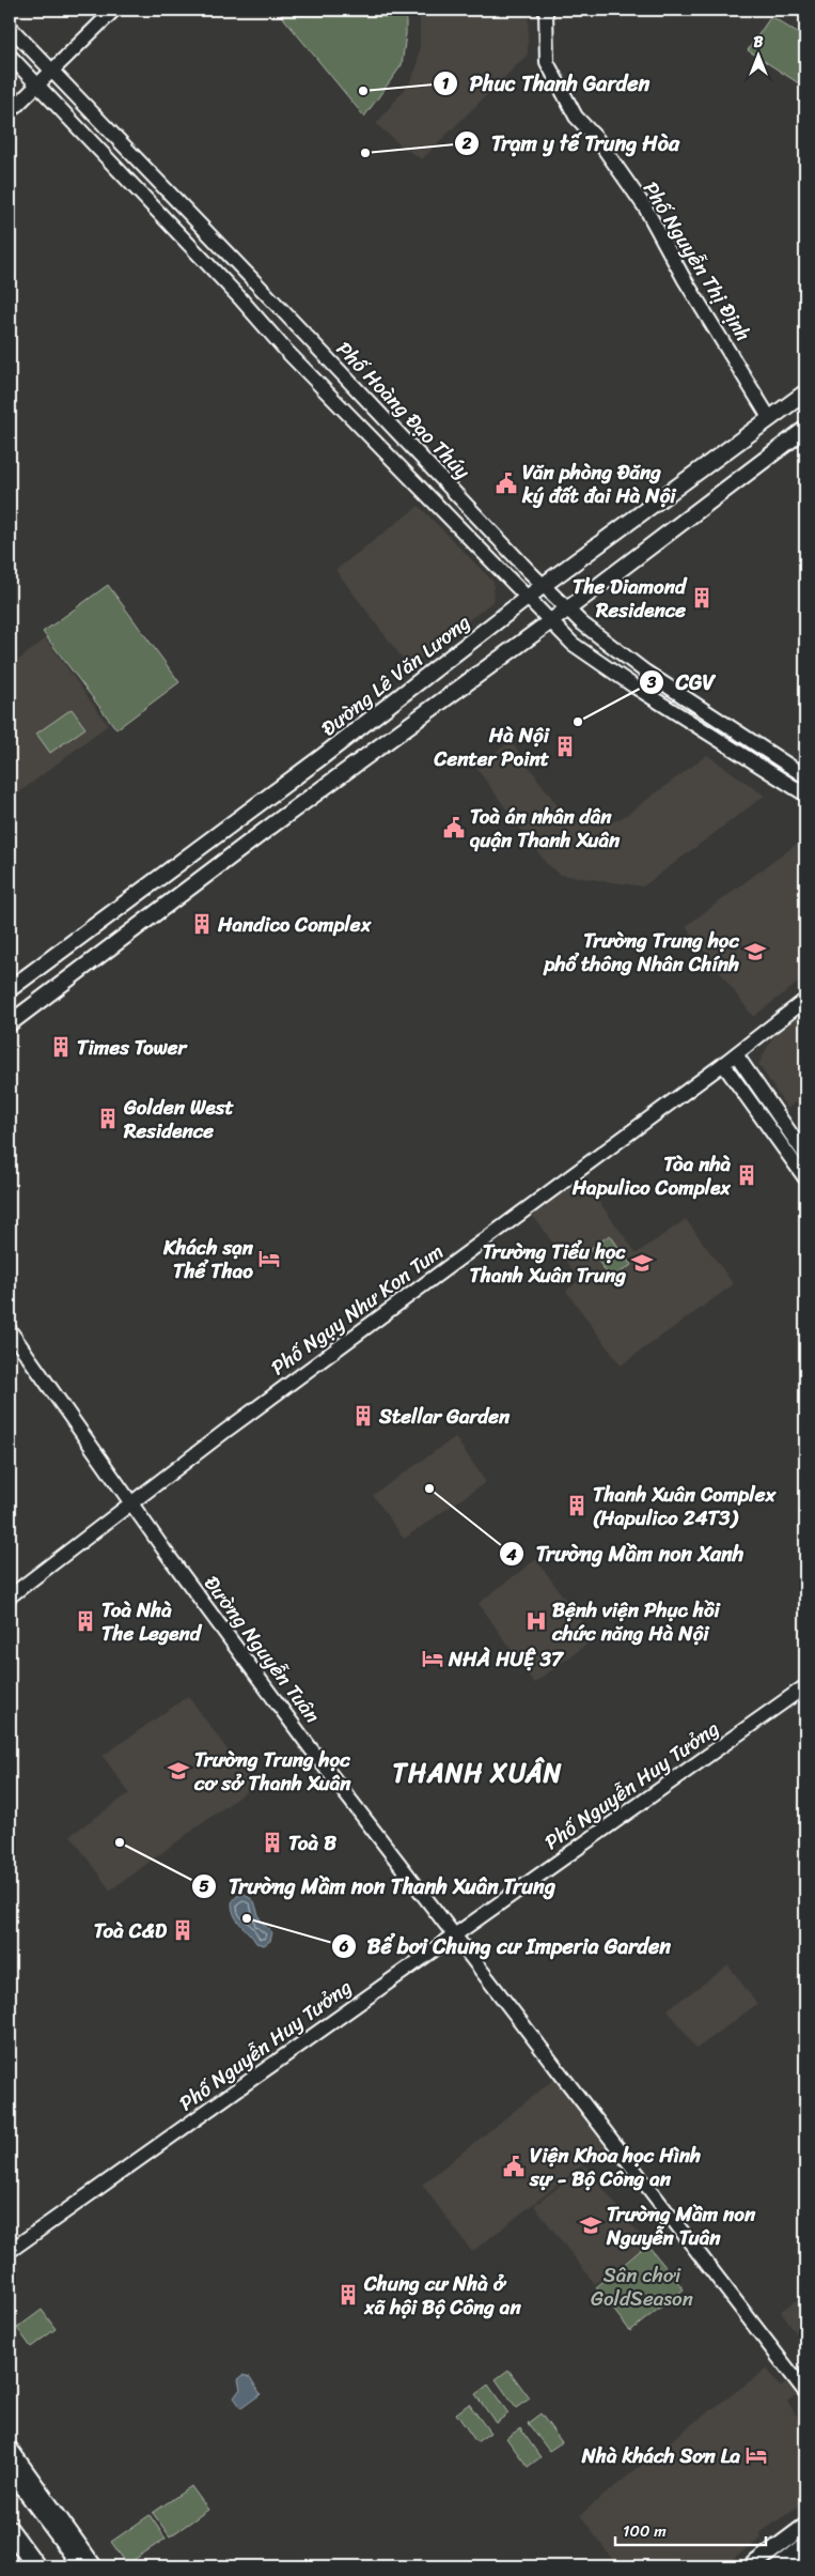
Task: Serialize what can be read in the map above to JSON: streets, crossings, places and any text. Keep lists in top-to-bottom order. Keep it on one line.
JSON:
{"streets":{"main road":["Đường Lê Văn Lương"],"street":["Phố Nguyễn Thị Định","Phố Hoàng Đạo Thúy","Phố Ngụy Như Kon Tum","Đường Nguyễn Tuân","Phố Nguyễn Huy Tưởng"]},"crossings":[["Phố Nguyễn Thị Định","Đường Lê Văn Lương"],["Phố Hoàng Đạo Thúy","Đường Lê Văn Lương"],["Phố Ngụy Như Kon Tum","Đường Nguyễn Tuân"],["Đường Nguyễn Tuân","Phố Nguyễn Huy Tưởng"]],"districts":["THANH XUÂN"],"parks":["Sân chơi GoldSeason"],"places":{"other":["Phuc Thanh Garden","Trạm y tế Trung Hòa","CGV","Trường Mầm non Xanh","Trường Mầm non Thanh Xuân Trung","Bể bơi Chung cư Imperia Garden"],"public building":["Văn phòng Đăng ký đất đai Hà Nội","Toà án nhân dân quận Thanh Xuân","Viện Khoa học Hình sự - Bộ Công an"],"building":["The Diamond Residence","Hà Nội Center Point","Handico Complex","Times Tower","Golden West Residence","Tòa nhà Hapulico Complex","Stellar Garden","Thanh Xuân Complex (Hapulico 24T3)","Toà Nhà The Legend","Toà B","Toà C&D","Chung cư Nhà ở xã hội Bộ Công an"],"school or university":["Trường Trung học phổ thông Nhân Chính","Trường Tiểu học Thanh Xuân Trung","Trường Trung học cơ sở Thanh Xuân","Trường Mầm non Nguyễn Tuân"],"hotel":["Khách sạn Thể Thao","NHÀ HUỆ 37","Nhà khách Sơn La"],"hospital":["Bệnh viện Phục hồi chức năng Hà Nội"]},"scale_bar":"100 m","north":"top"}
